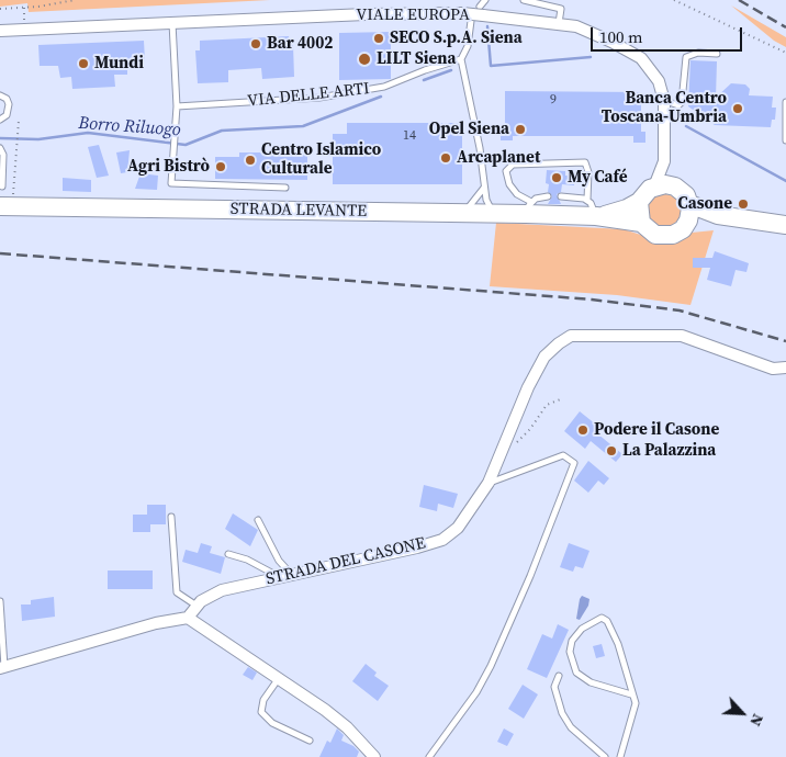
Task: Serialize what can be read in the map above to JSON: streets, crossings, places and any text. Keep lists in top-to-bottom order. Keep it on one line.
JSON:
{"streets":{"main road":["STRADA LEVANTE"],"street":["VIALE EUROPA","STRADA DEL CASONE"],"lane":["VIA DELLE ARTI"]},"crossings":[["VIALE EUROPA","STRADA LEVANTE"]],"water":["Borro Riluogo"],"places":["SECO S.p.A. Siena","Bar 4002","LILT Siena","Mundi","Banca Centro Toscana-Umbria","Opel Siena","Arcaplanet","Centro Islamico Culturale","Agri Bistrò","My Café","Casone","Podere il Casone","La Palazzina"],"house_numbers":["9","14"],"scale_bar":"100 m","north":"bottom right"}
